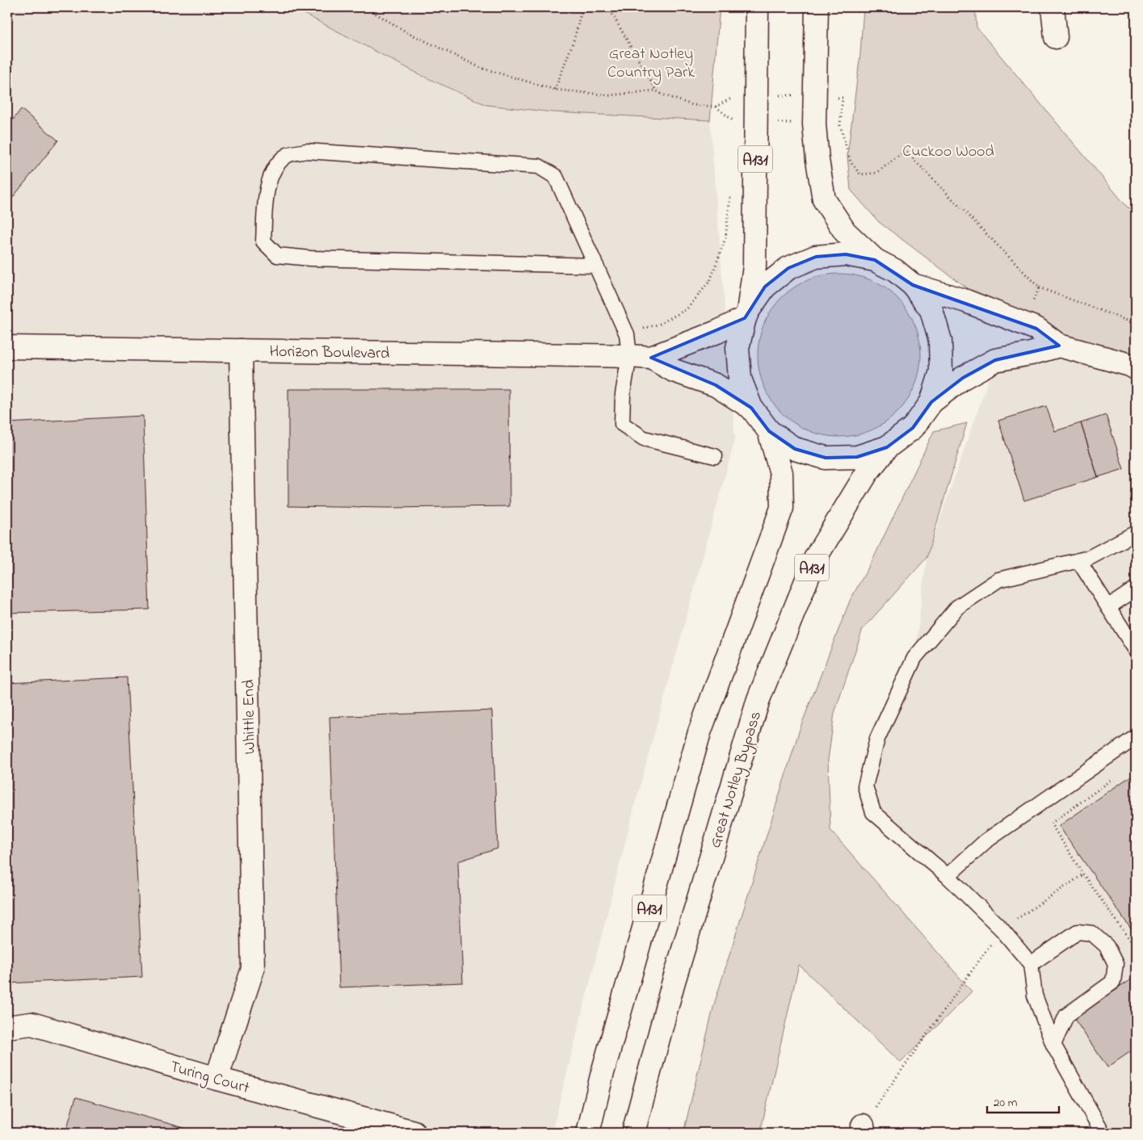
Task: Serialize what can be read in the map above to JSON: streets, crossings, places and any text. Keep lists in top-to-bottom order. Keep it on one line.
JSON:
{"streets":{"main road":["A131","Horizon Boulevard","Whittle End","Great Notley Bypass","Turing Court"]},"crossings":[["A131","Horizon Boulevard"],["Horizon Boulevard","Whittle End"],["Whittle End","Turing Court"]],"parks":["Great Notley Country Park","Cuckoo Wood"],"scale_bar":"20 m"}
